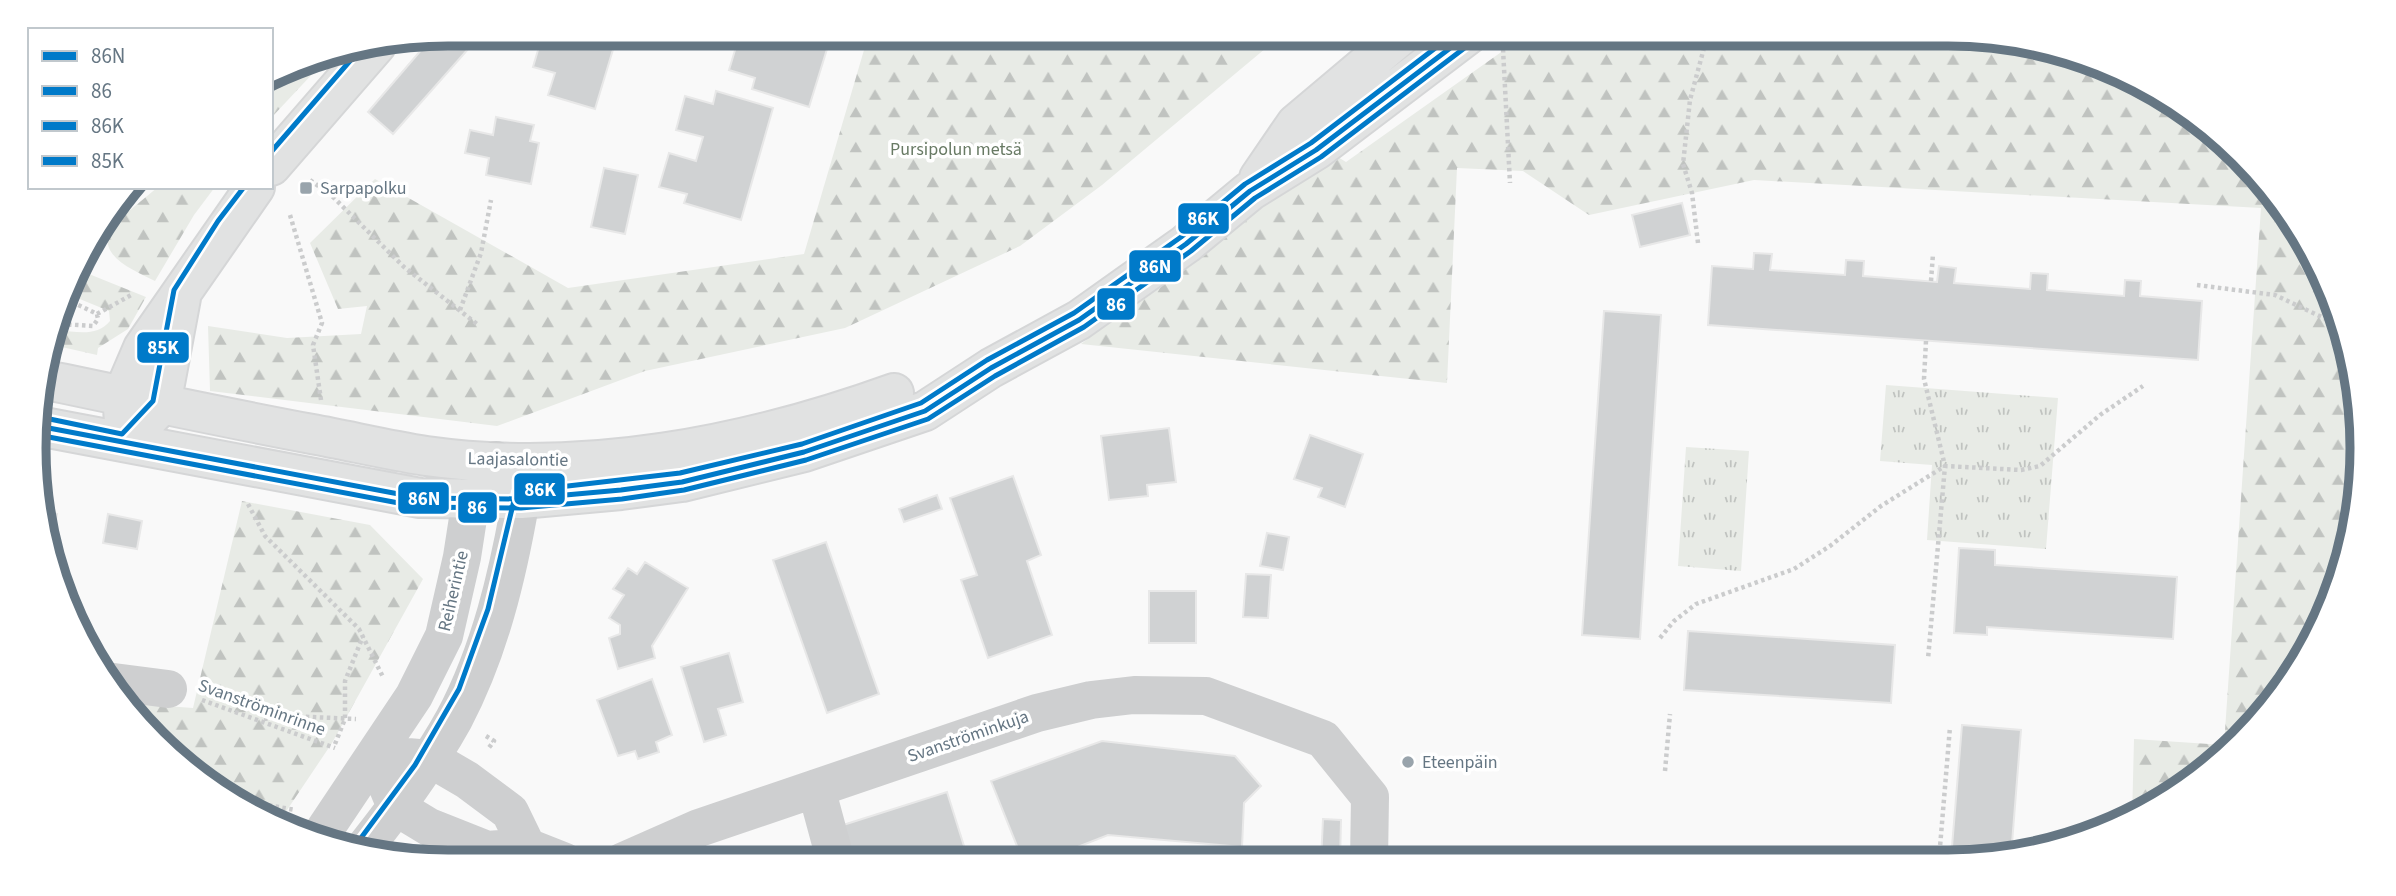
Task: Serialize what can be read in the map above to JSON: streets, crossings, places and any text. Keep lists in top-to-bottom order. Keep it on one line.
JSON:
{"streets":{"main road":["Laajasalontie"],"street":["Reiherintie","Svanströminkuja"],"path":["Svanströminrinne"]},"crossings":[["Laajasalontie","Reiherintie"],["Reiherintie","Svanströminrinne"]],"parks":["Pursipolun metsä"],"places":{"transit":["Sarpapolku"],"other":["Eteenpäin"]},"lines":["transit line 86N","transit line 86","transit line 86K","transit line 85K"],"legend":["86N","86","86K","85K"]}
